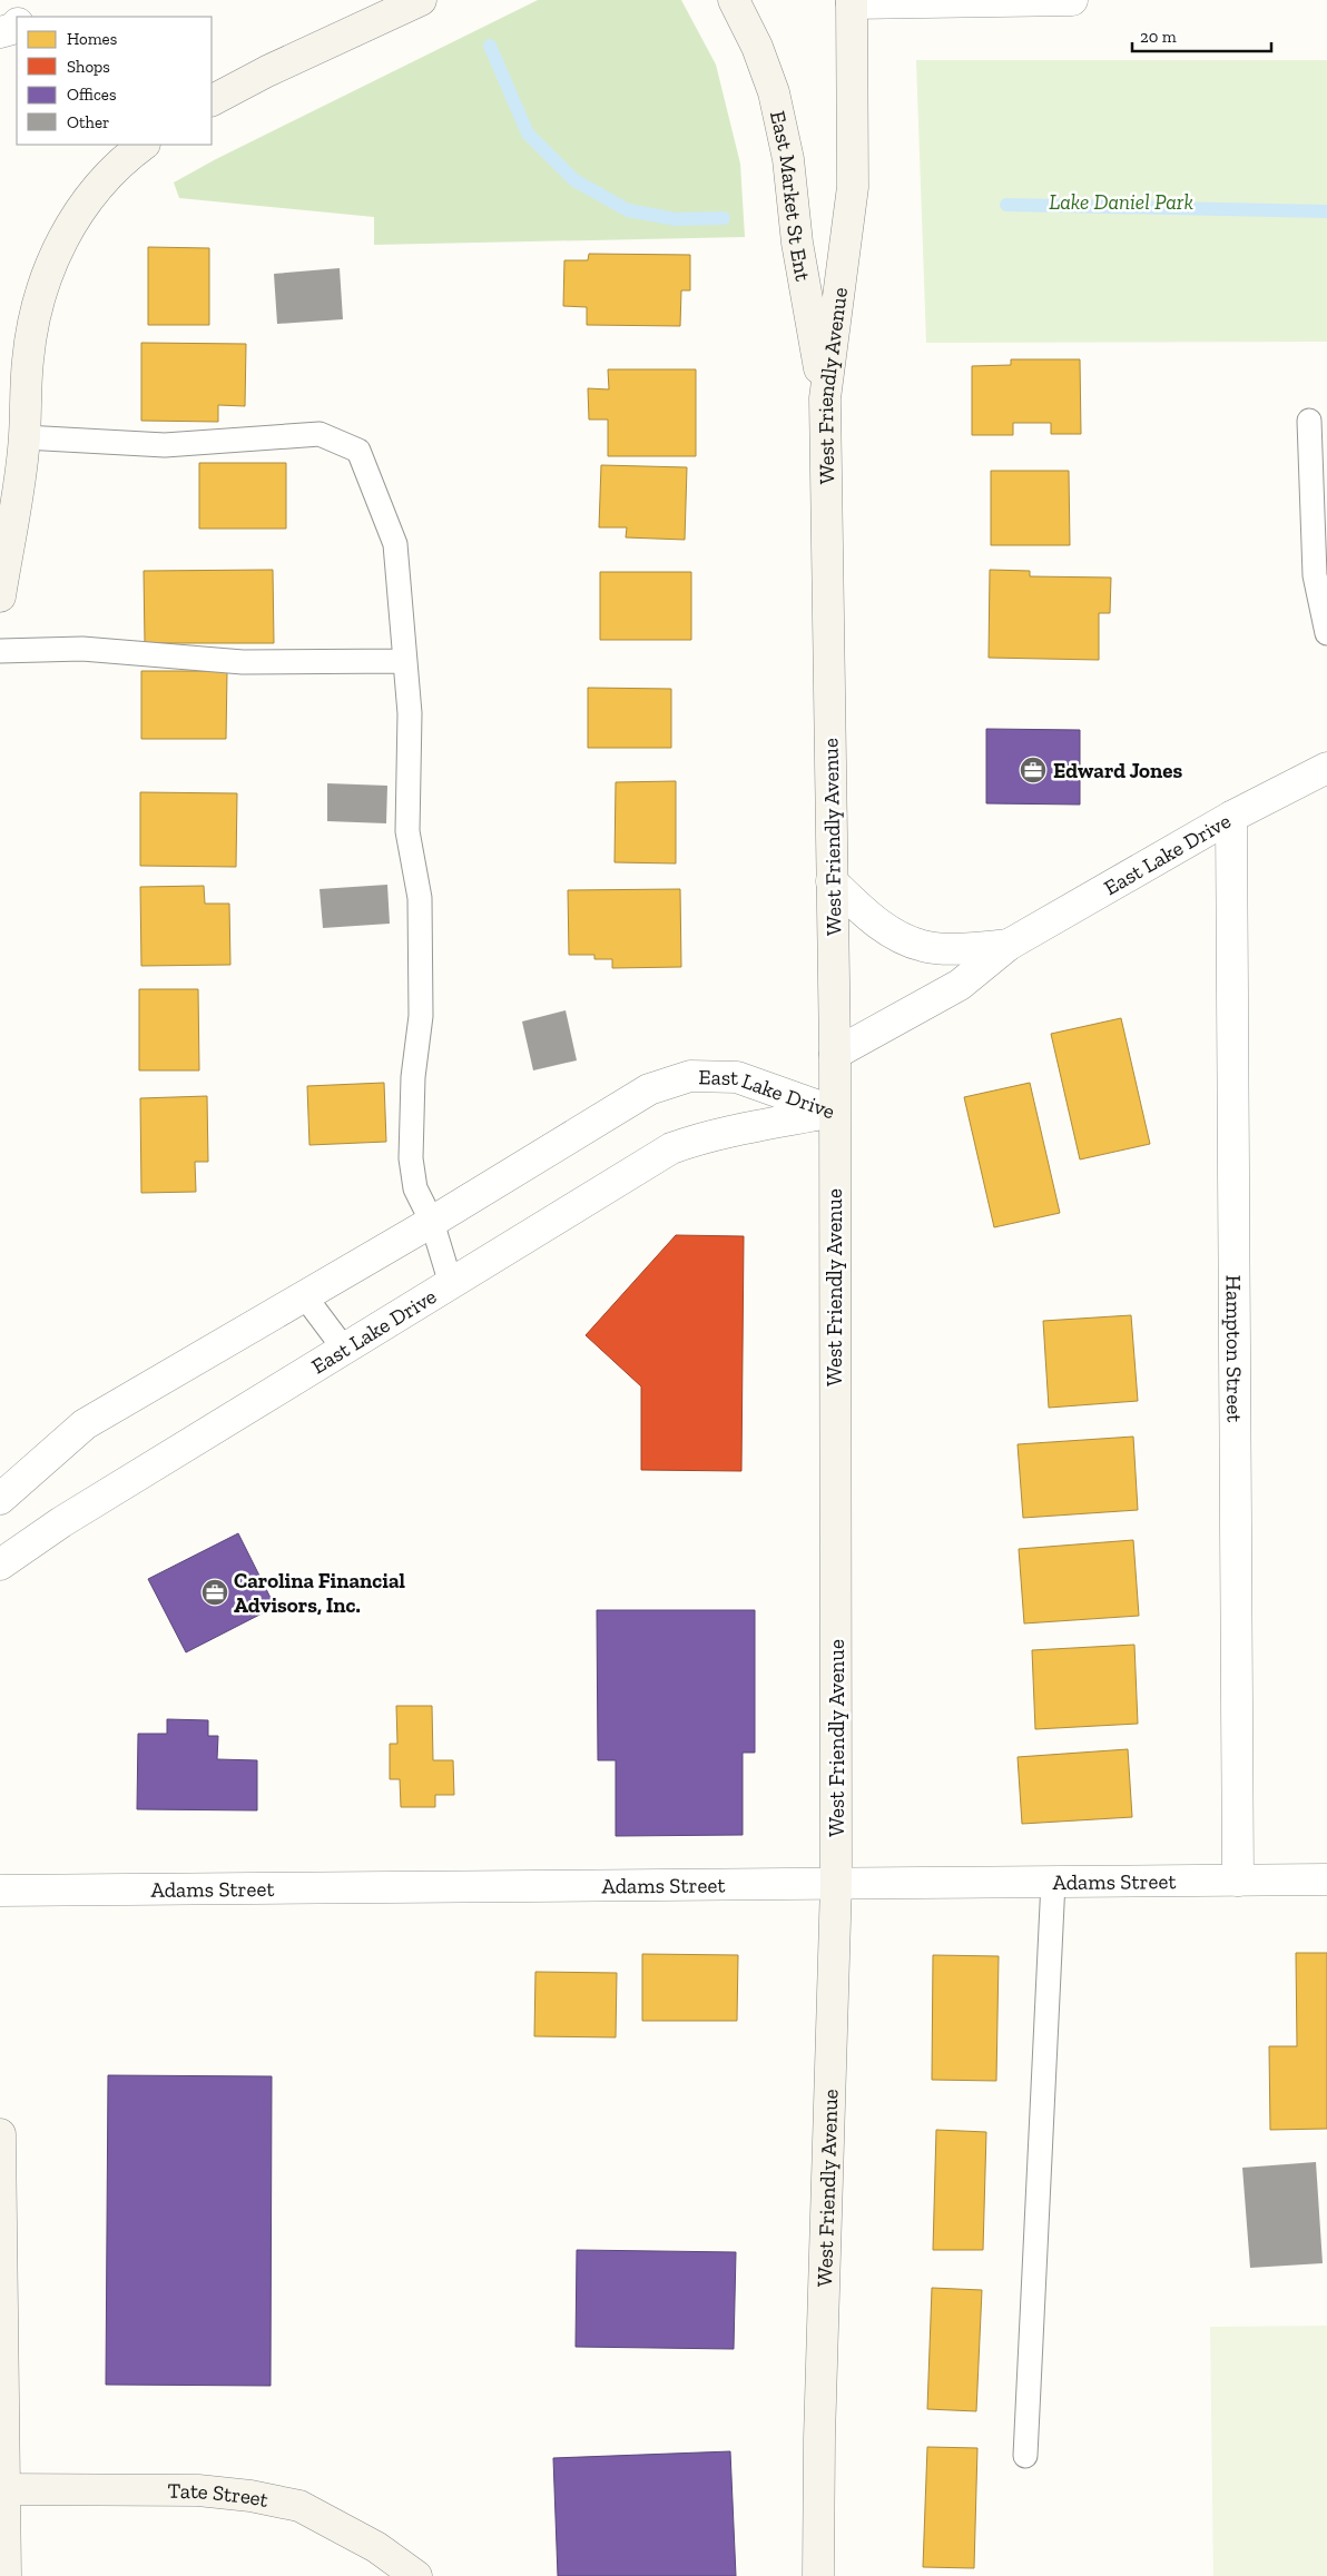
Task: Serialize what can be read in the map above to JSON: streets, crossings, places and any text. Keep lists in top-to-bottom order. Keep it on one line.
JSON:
{"streets":{"main road":["East Market St Ent","West Friendly Avenue","Tate Street"],"street":["East Lake Drive","Hampton Street","Adams Street"]},"crossings":[["East Market St Ent","West Friendly Avenue"],["West Friendly Avenue","East Lake Drive"],["West Friendly Avenue","Adams Street"],["East Lake Drive","Hampton Street"],["Hampton Street","Adams Street"]],"parks":["Lake Daniel Park"],"places":{"office":["Edward Jones","Carolina Financial Advisors, Inc."]},"legend":["Homes","Shops","Offices","Other"],"scale_bar":"20 m"}
